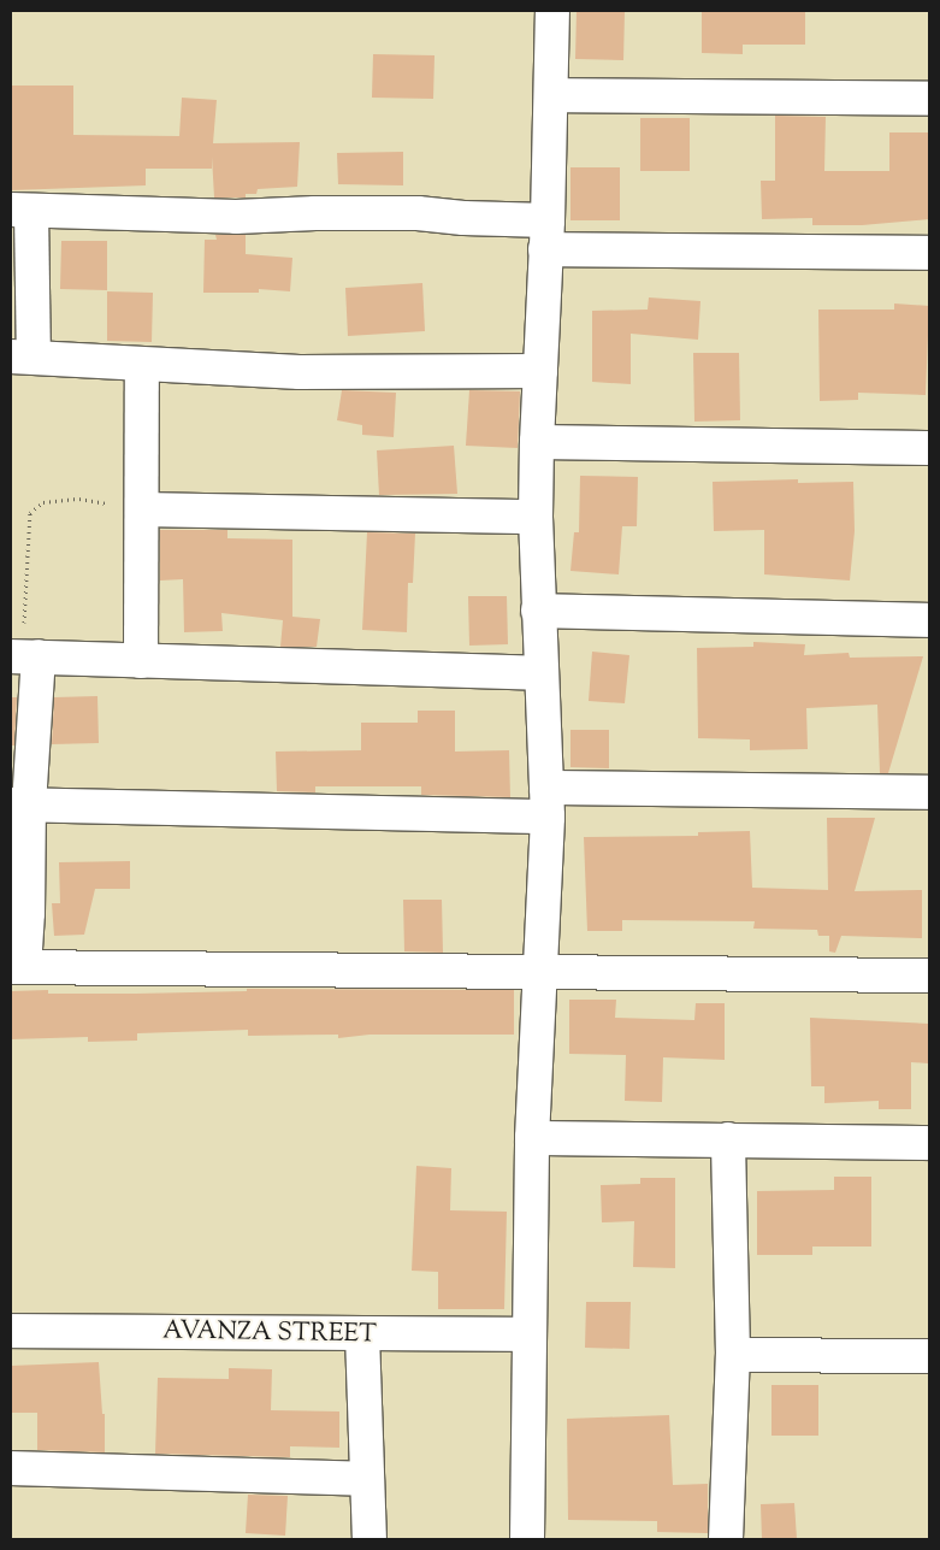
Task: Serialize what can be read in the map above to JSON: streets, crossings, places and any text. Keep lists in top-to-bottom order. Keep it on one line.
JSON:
{"streets":{"street":["AVANZA STREET"]}}
